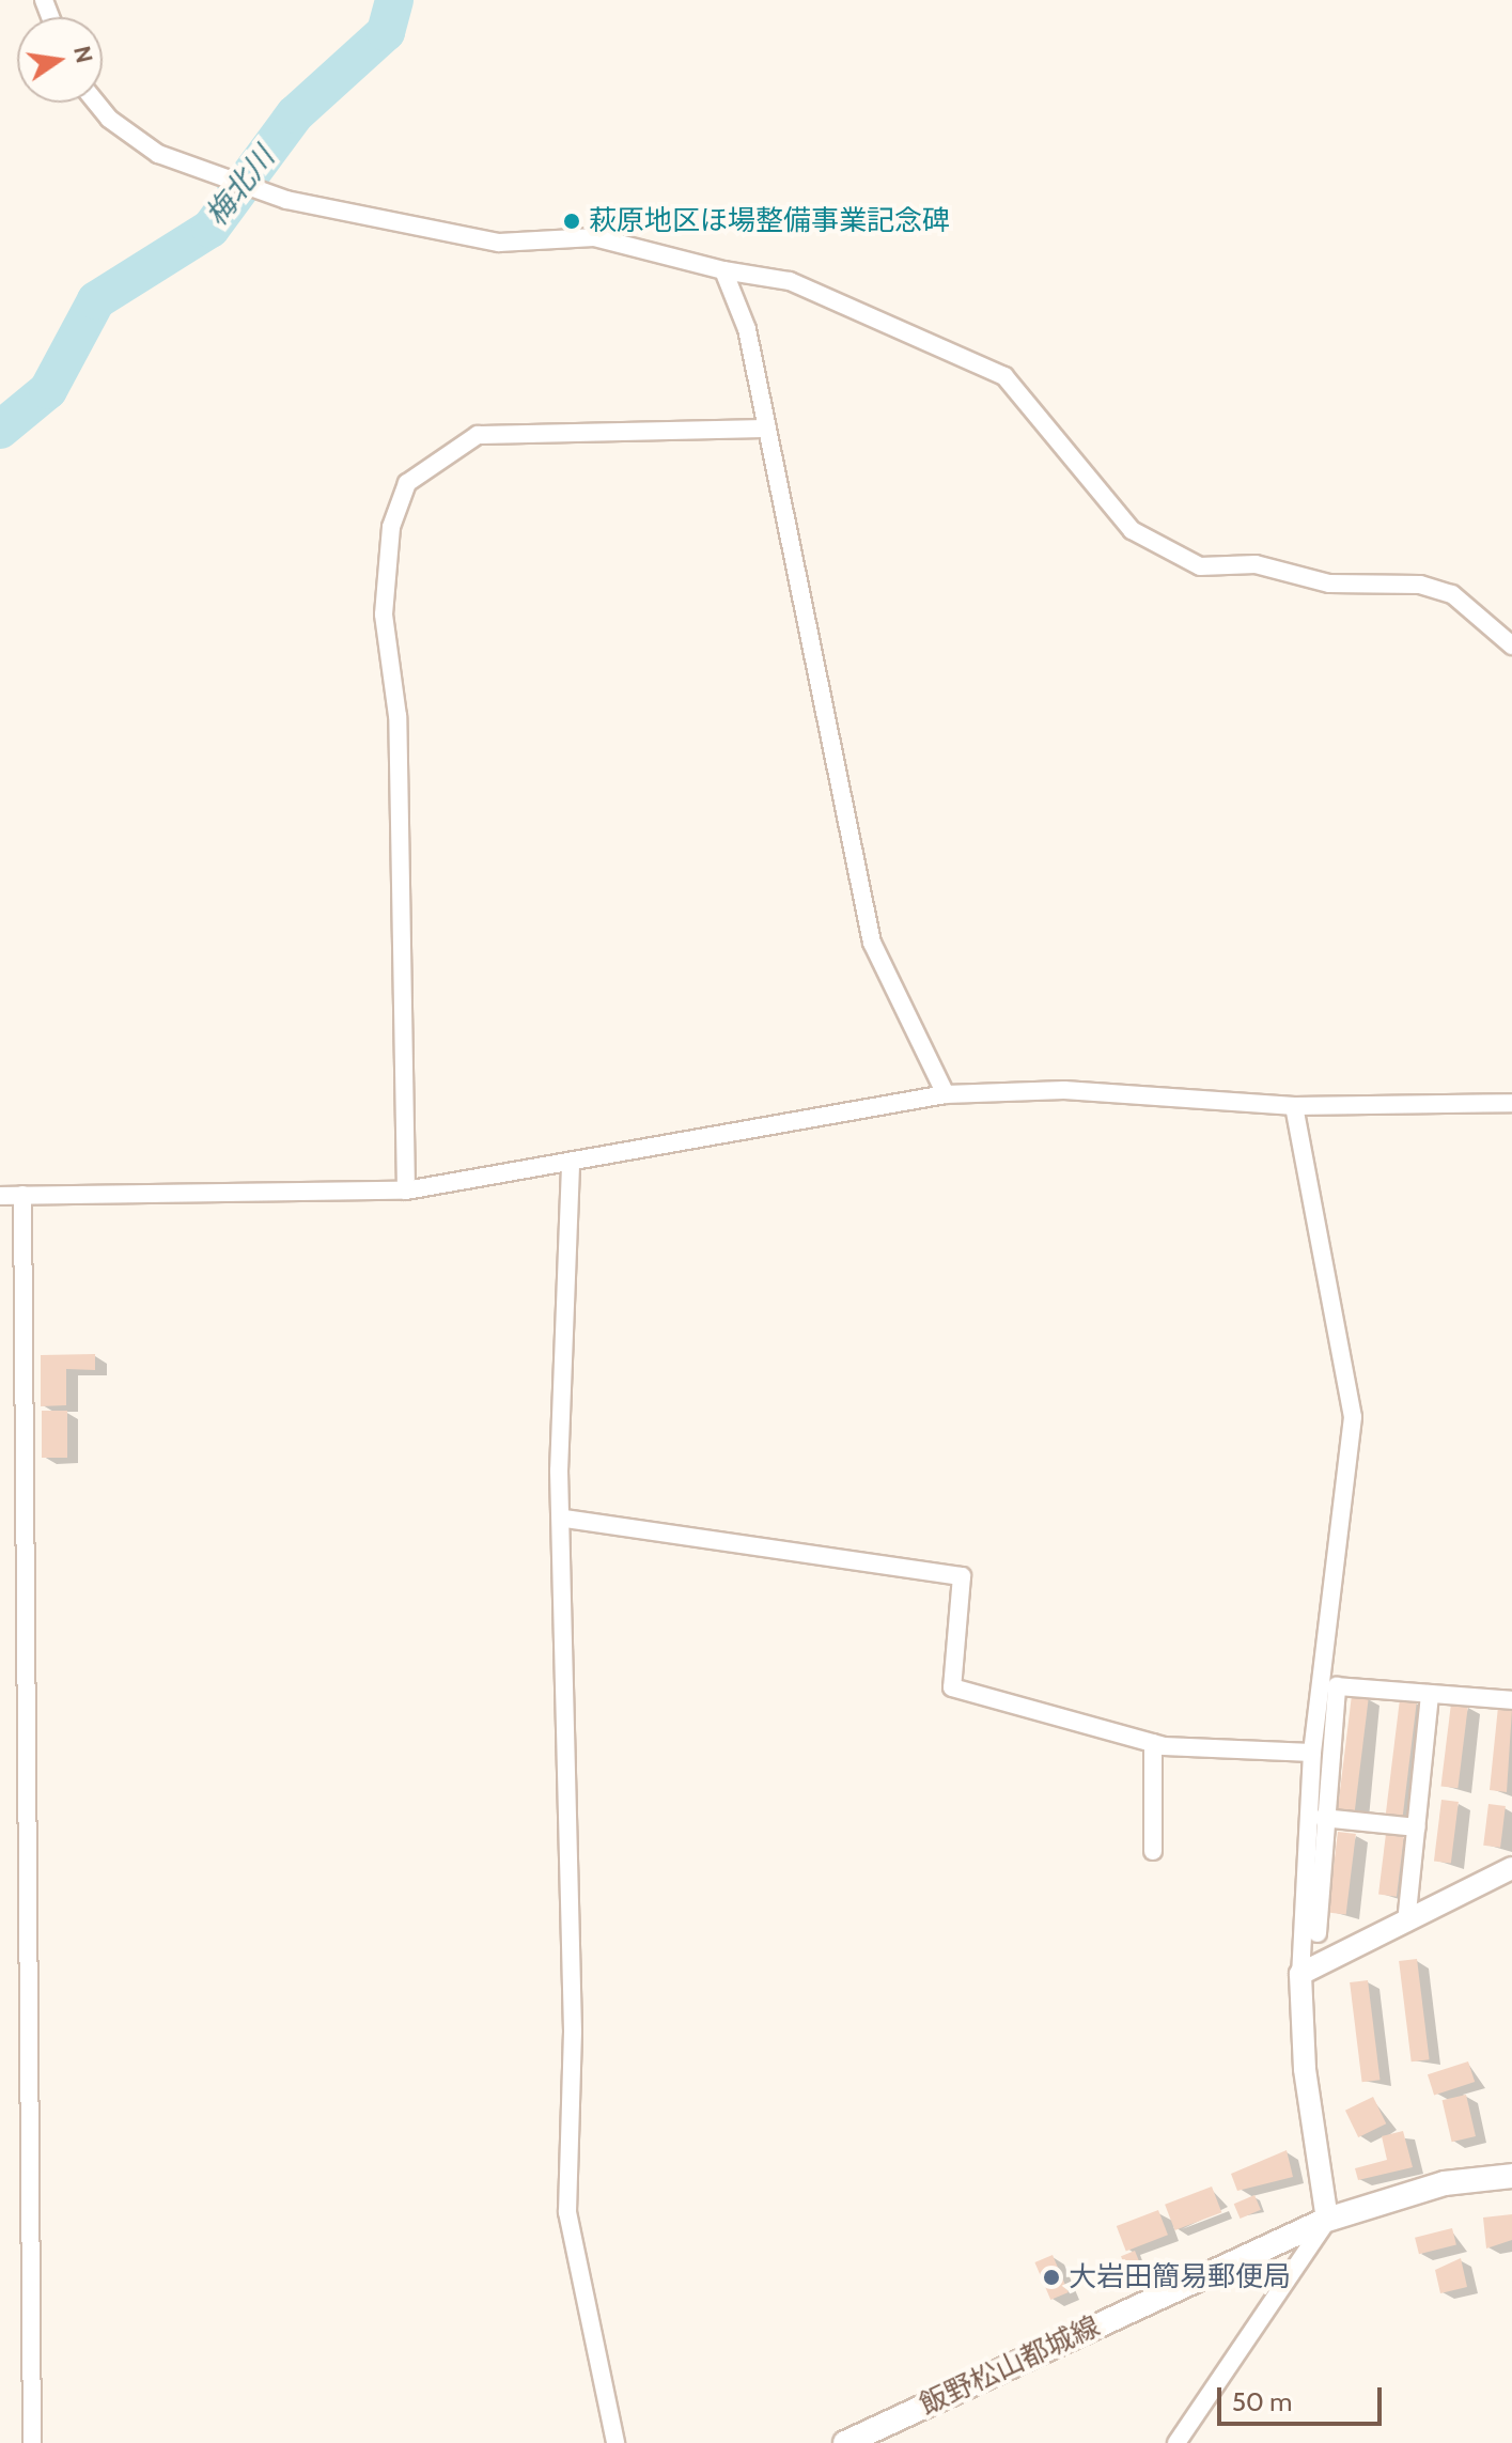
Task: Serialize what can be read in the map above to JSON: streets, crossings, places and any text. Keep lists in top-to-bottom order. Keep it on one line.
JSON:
{"streets":{"main road":["飯野松山都城線"]},"water":["梅北川"],"places":["萩原地区ほ場整備事業記念碑","大岩田簡易郵便局"],"scale_bar":"50 m","north":"right"}
